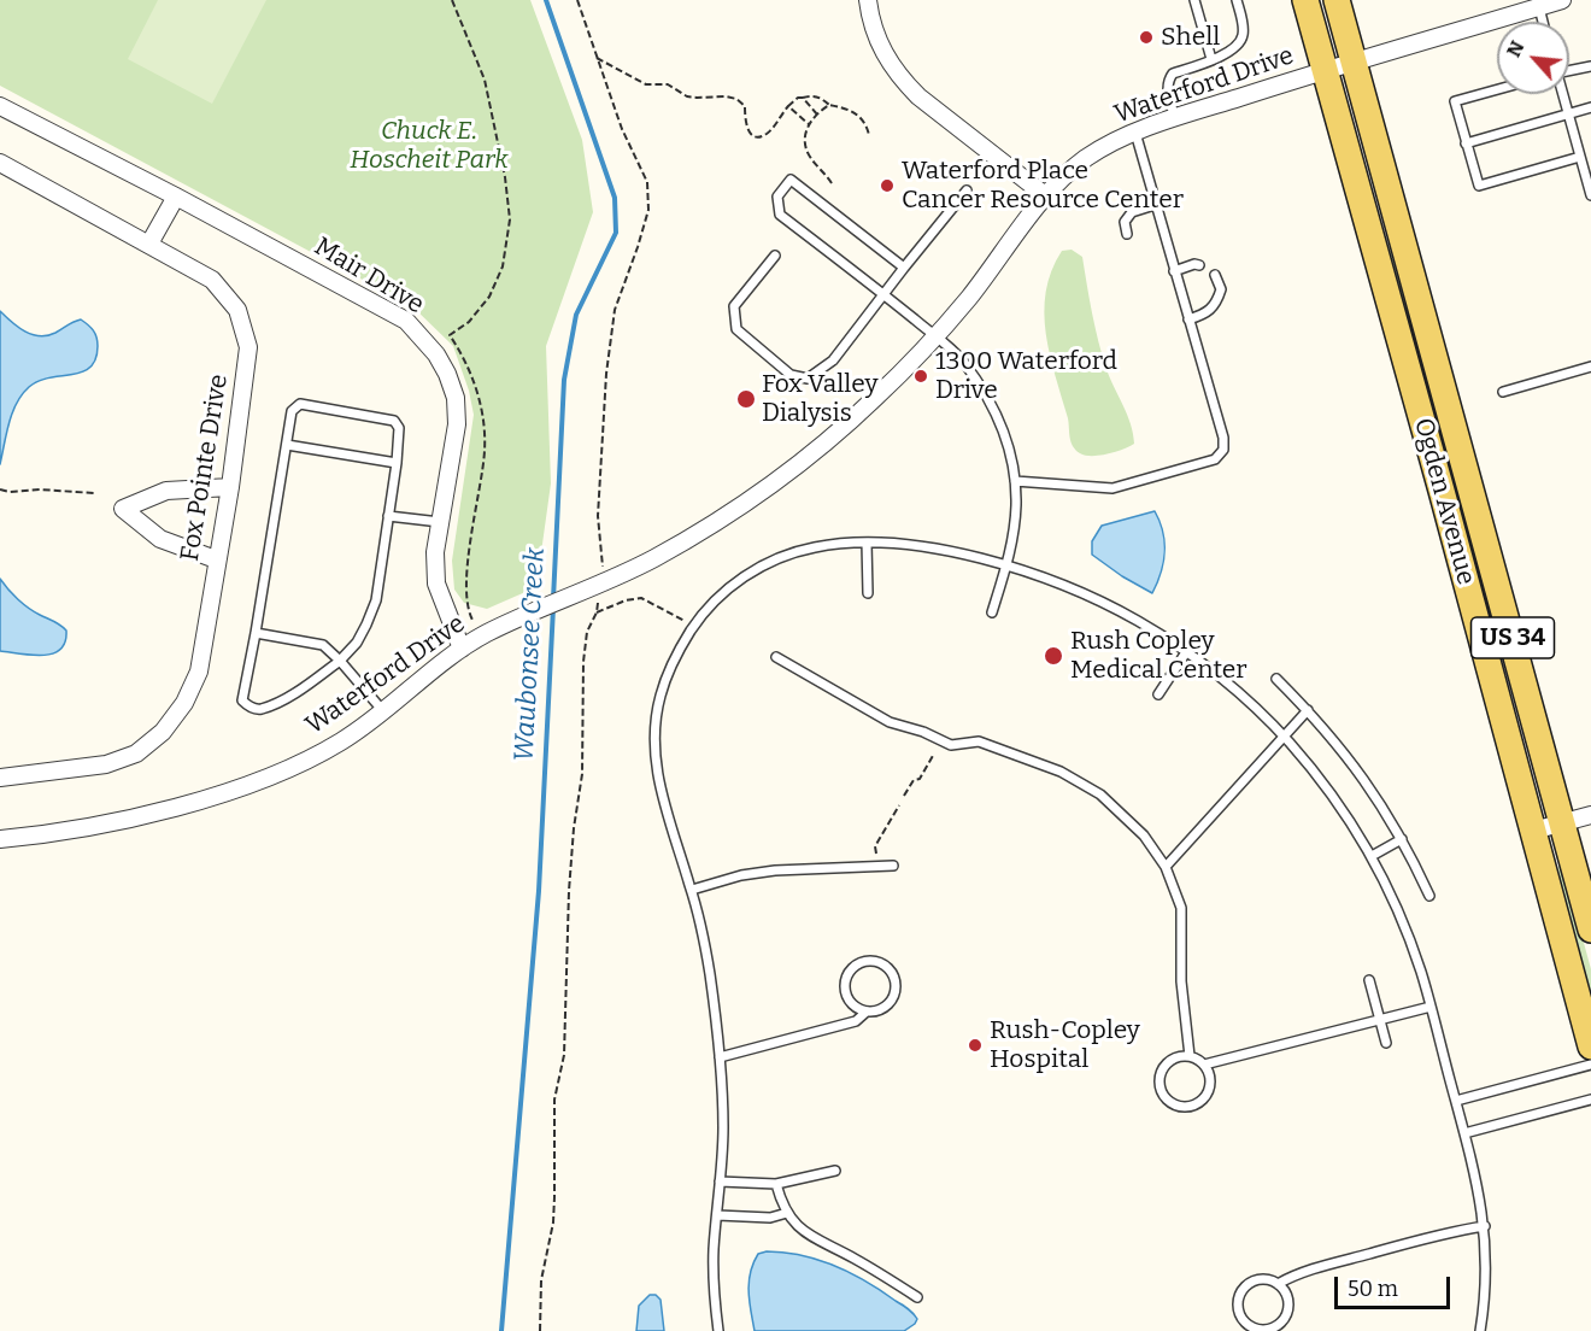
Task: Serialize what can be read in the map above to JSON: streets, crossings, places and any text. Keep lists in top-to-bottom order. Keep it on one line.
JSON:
{"streets":{"main road":["Ogden Avenue","US 34"],"street":["Waterford Drive","Mair Drive","Fox Pointe Drive"]},"crossings":[["Waterford Drive","Mair Drive"],["Waterford Drive","Ogden Avenue"]],"water":["Waubonsee Creek"],"parks":["Chuck E. Hoscheit Park"],"places":["Shell","Waterford Place Cancer Resource Center","1300 Waterford Drive","Fox Valley Dialysis","Rush Copley Medical Center","Rush-Copley Hospital"],"scale_bar":"50 m","north":"top left"}
